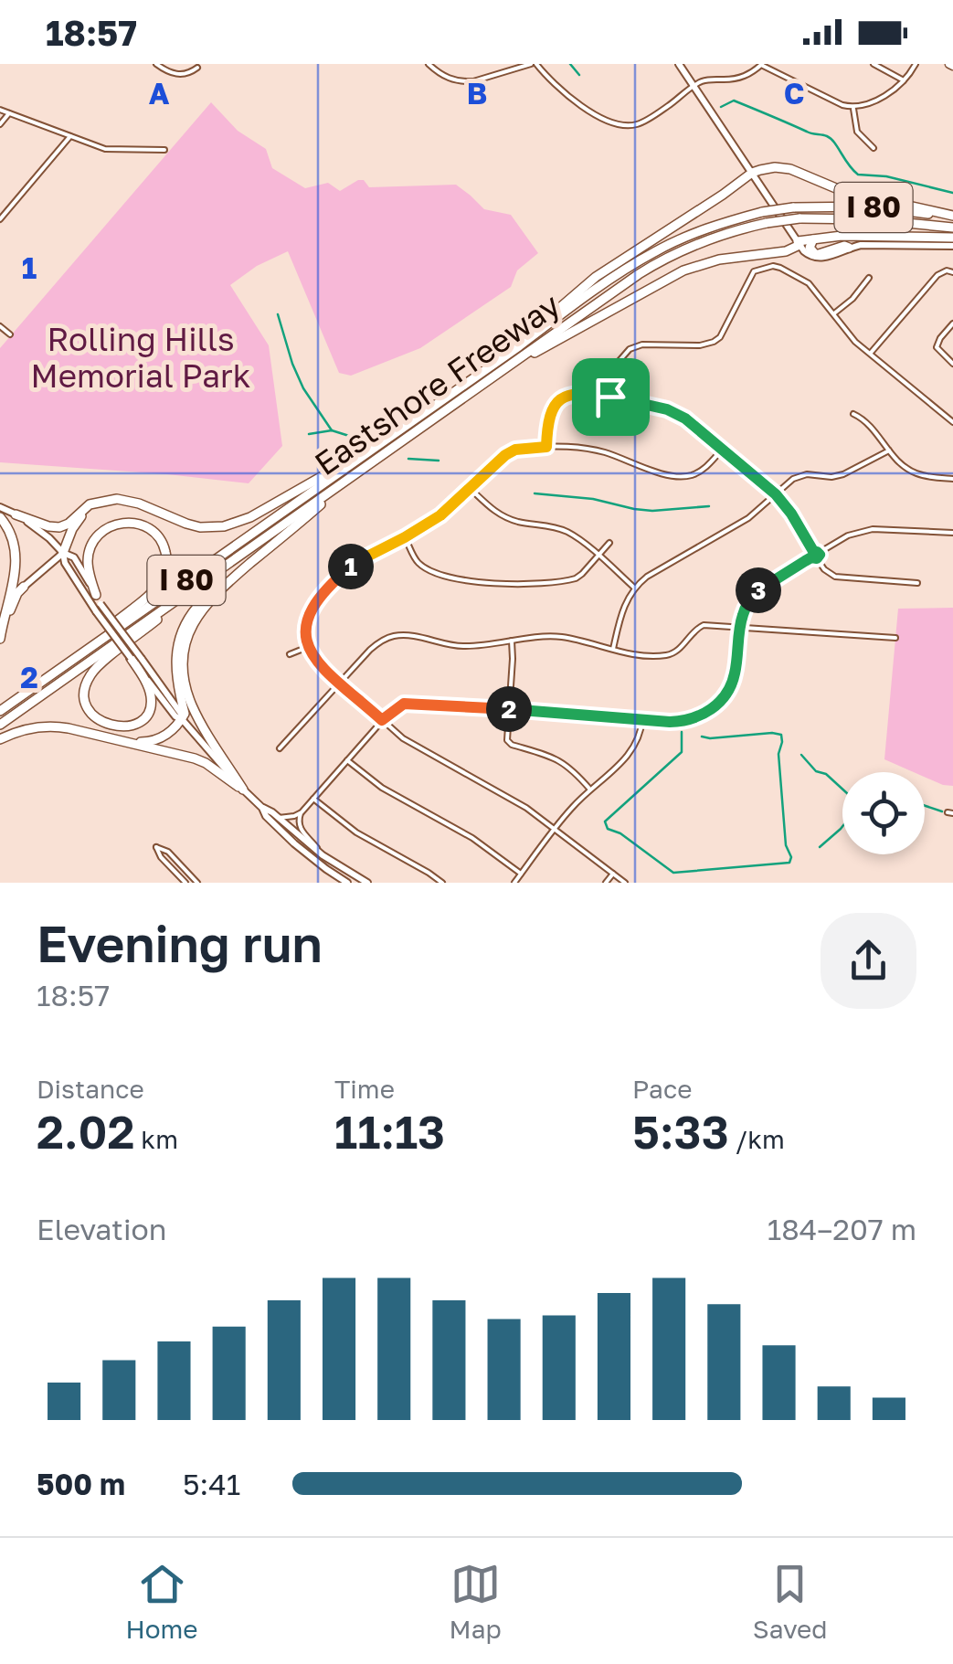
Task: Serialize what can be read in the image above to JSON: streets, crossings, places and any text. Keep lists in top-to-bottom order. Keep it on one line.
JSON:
{"streets":{"highway":["I 80","Eastshore Freeway"]},"parks":["Rolling Hills Memorial Park"],"page":{"status":"18:57","pins":["1","3","2"],"heading":["Evening run","18:57"],"stats":[["Distance","2.02 km"],["Time","11:13"],["Pace","5:33 /km"]],"chart":["Elevation","184–207 m"],"list":[{"name":"500 m","note":"5:41"}],"tabs":["Home","Map","Saved"]},"grid":{"columns":["A","B","C"],"rows":["1","2"]}}
